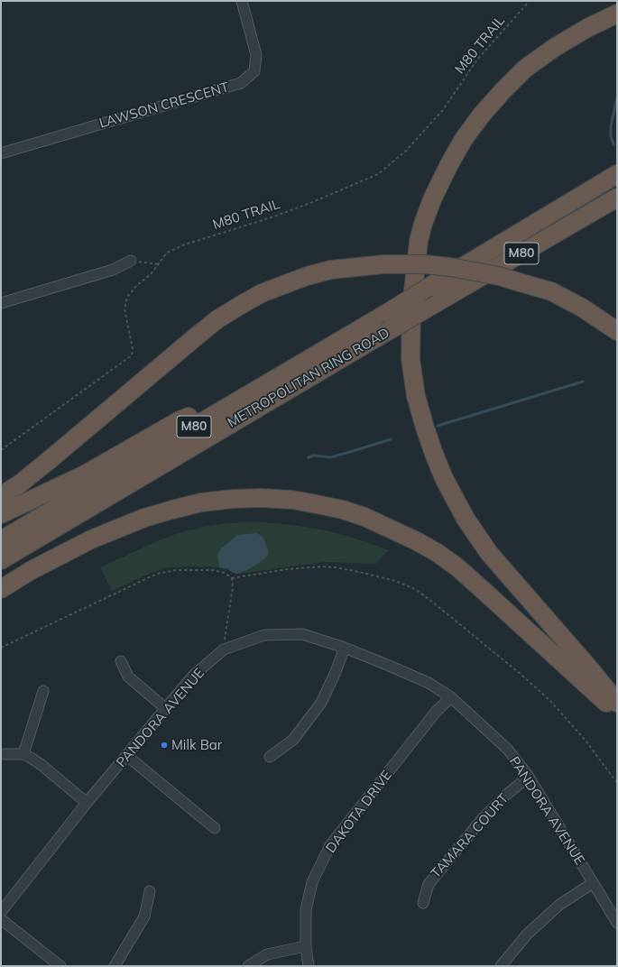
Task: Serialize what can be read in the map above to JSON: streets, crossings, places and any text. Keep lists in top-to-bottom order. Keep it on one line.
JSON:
{"streets":{"highway":["M80","METROPOLITAN RING ROAD"],"street":["LAWSON CRESCENT","PANDORA AVENUE","DAKOTA DRIVE","TAMARA COURT"],"path":["M80 TRAIL"]},"crossings":[["PANDORA AVENUE","DAKOTA DRIVE"],["PANDORA AVENUE","TAMARA COURT"]],"places":["Milk Bar"]}
